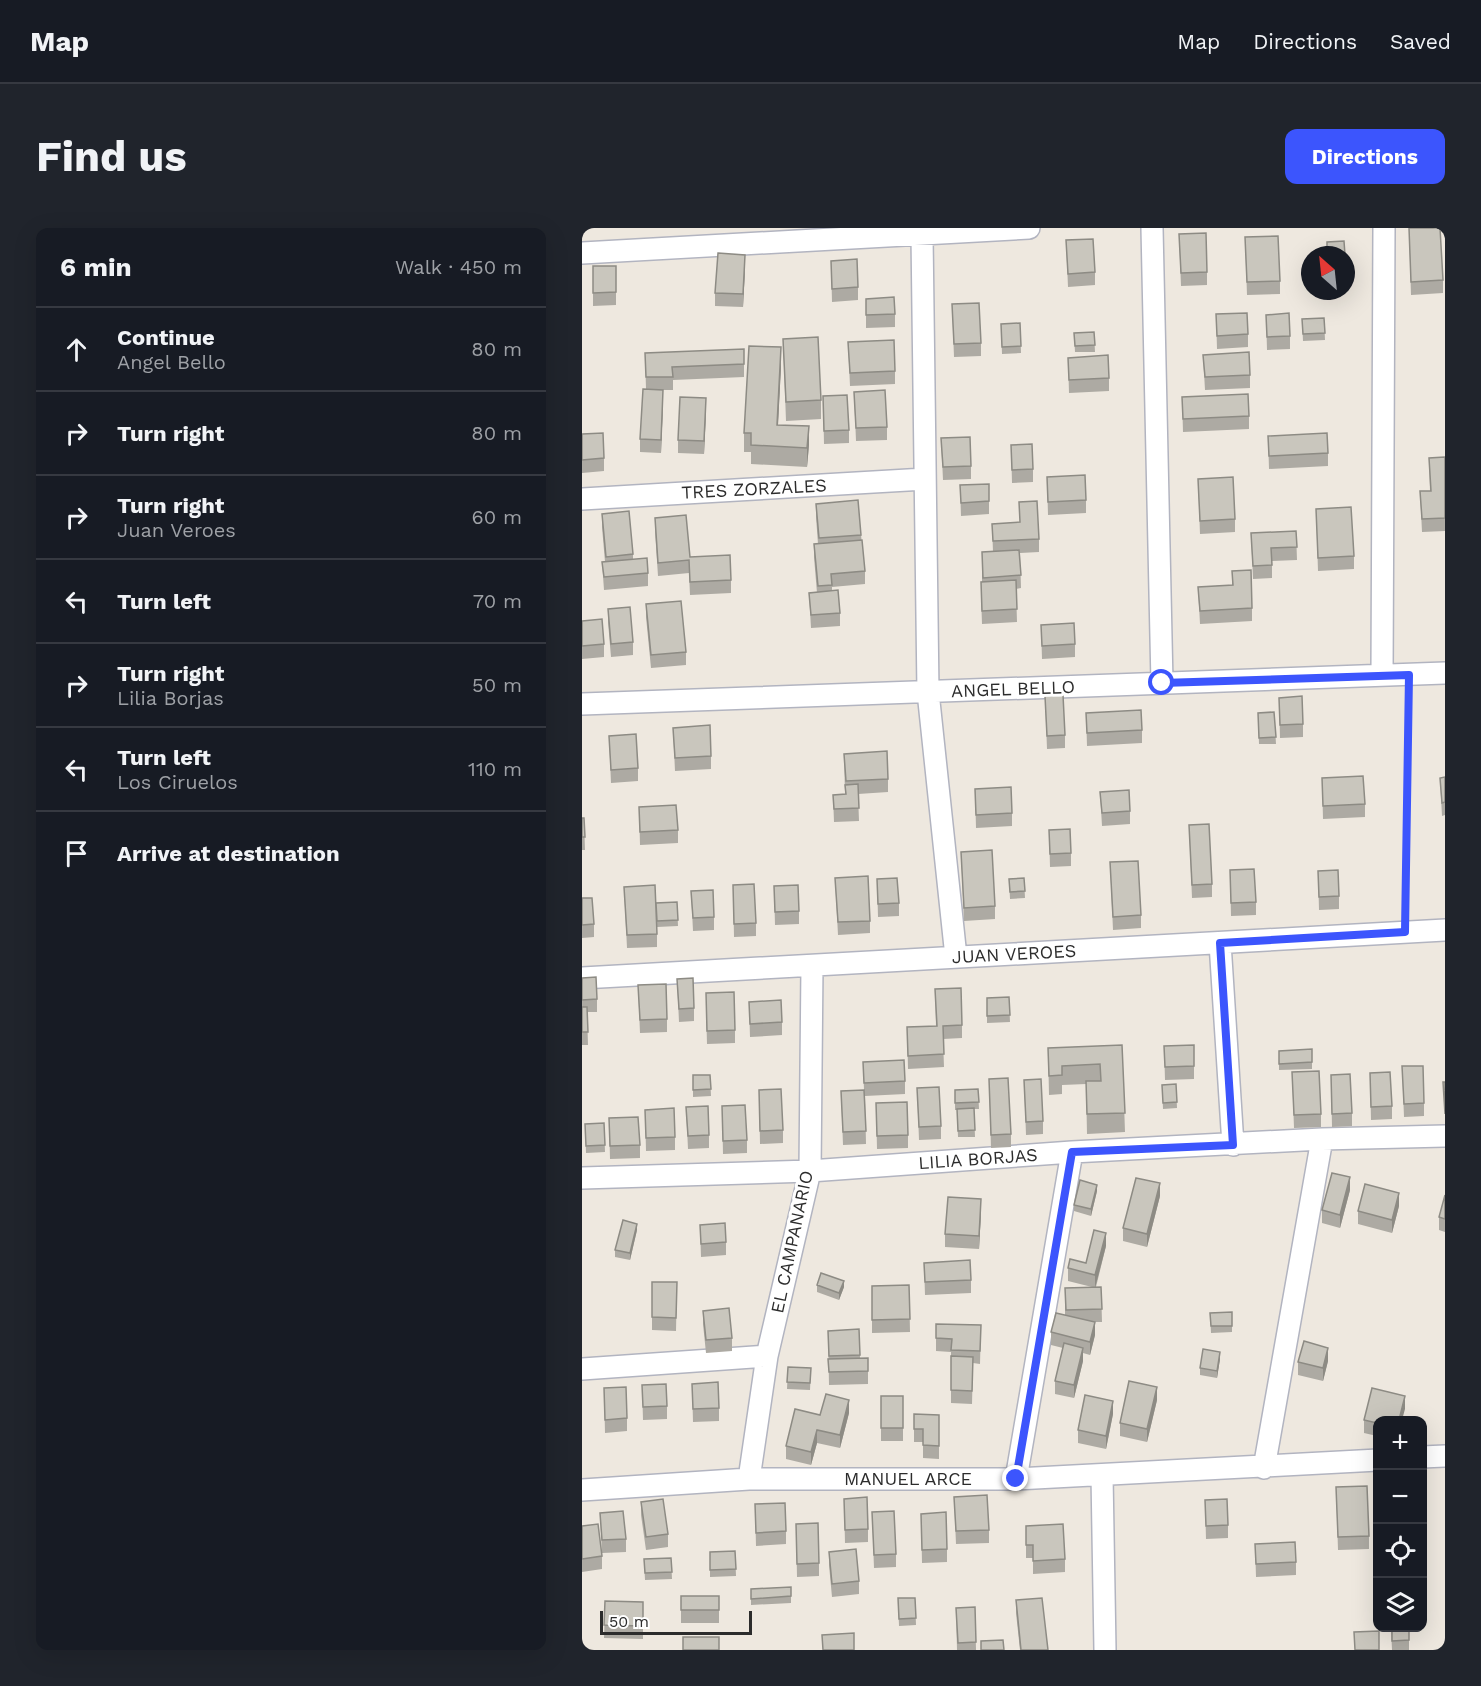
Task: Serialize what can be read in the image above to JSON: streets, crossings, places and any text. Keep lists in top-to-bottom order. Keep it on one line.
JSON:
{"streets":{"street":["TRES ZORZALES","ANGEL BELLO","JUAN VEROES","LILIA BORJAS","EL CAMPANARIO","MANUEL ARCE"]},"crossings":[["JUAN VEROES","EL CAMPANARIO"],["LILIA BORJAS","EL CAMPANARIO"],["EL CAMPANARIO","MANUEL ARCE"]],"scale_bar":"50 m","north":"top left","page":{"header":"Map","nav":["Map","Directions","Saved"],"buttons":"Directions","title":"Find us","heading":["6 min","Walk · 450 m"],"list":[["Continue","Angel Bello","80 m"],["Turn right","80 m"],["Turn right","Juan Veroes","60 m"],["Turn left","70 m"],["Turn right","Lilia Borjas","50 m"],["Turn left","Los Ciruelos","110 m"],"Arrive at destination"],"map_buttons":["+","−"],"scale":"50 m"}}
